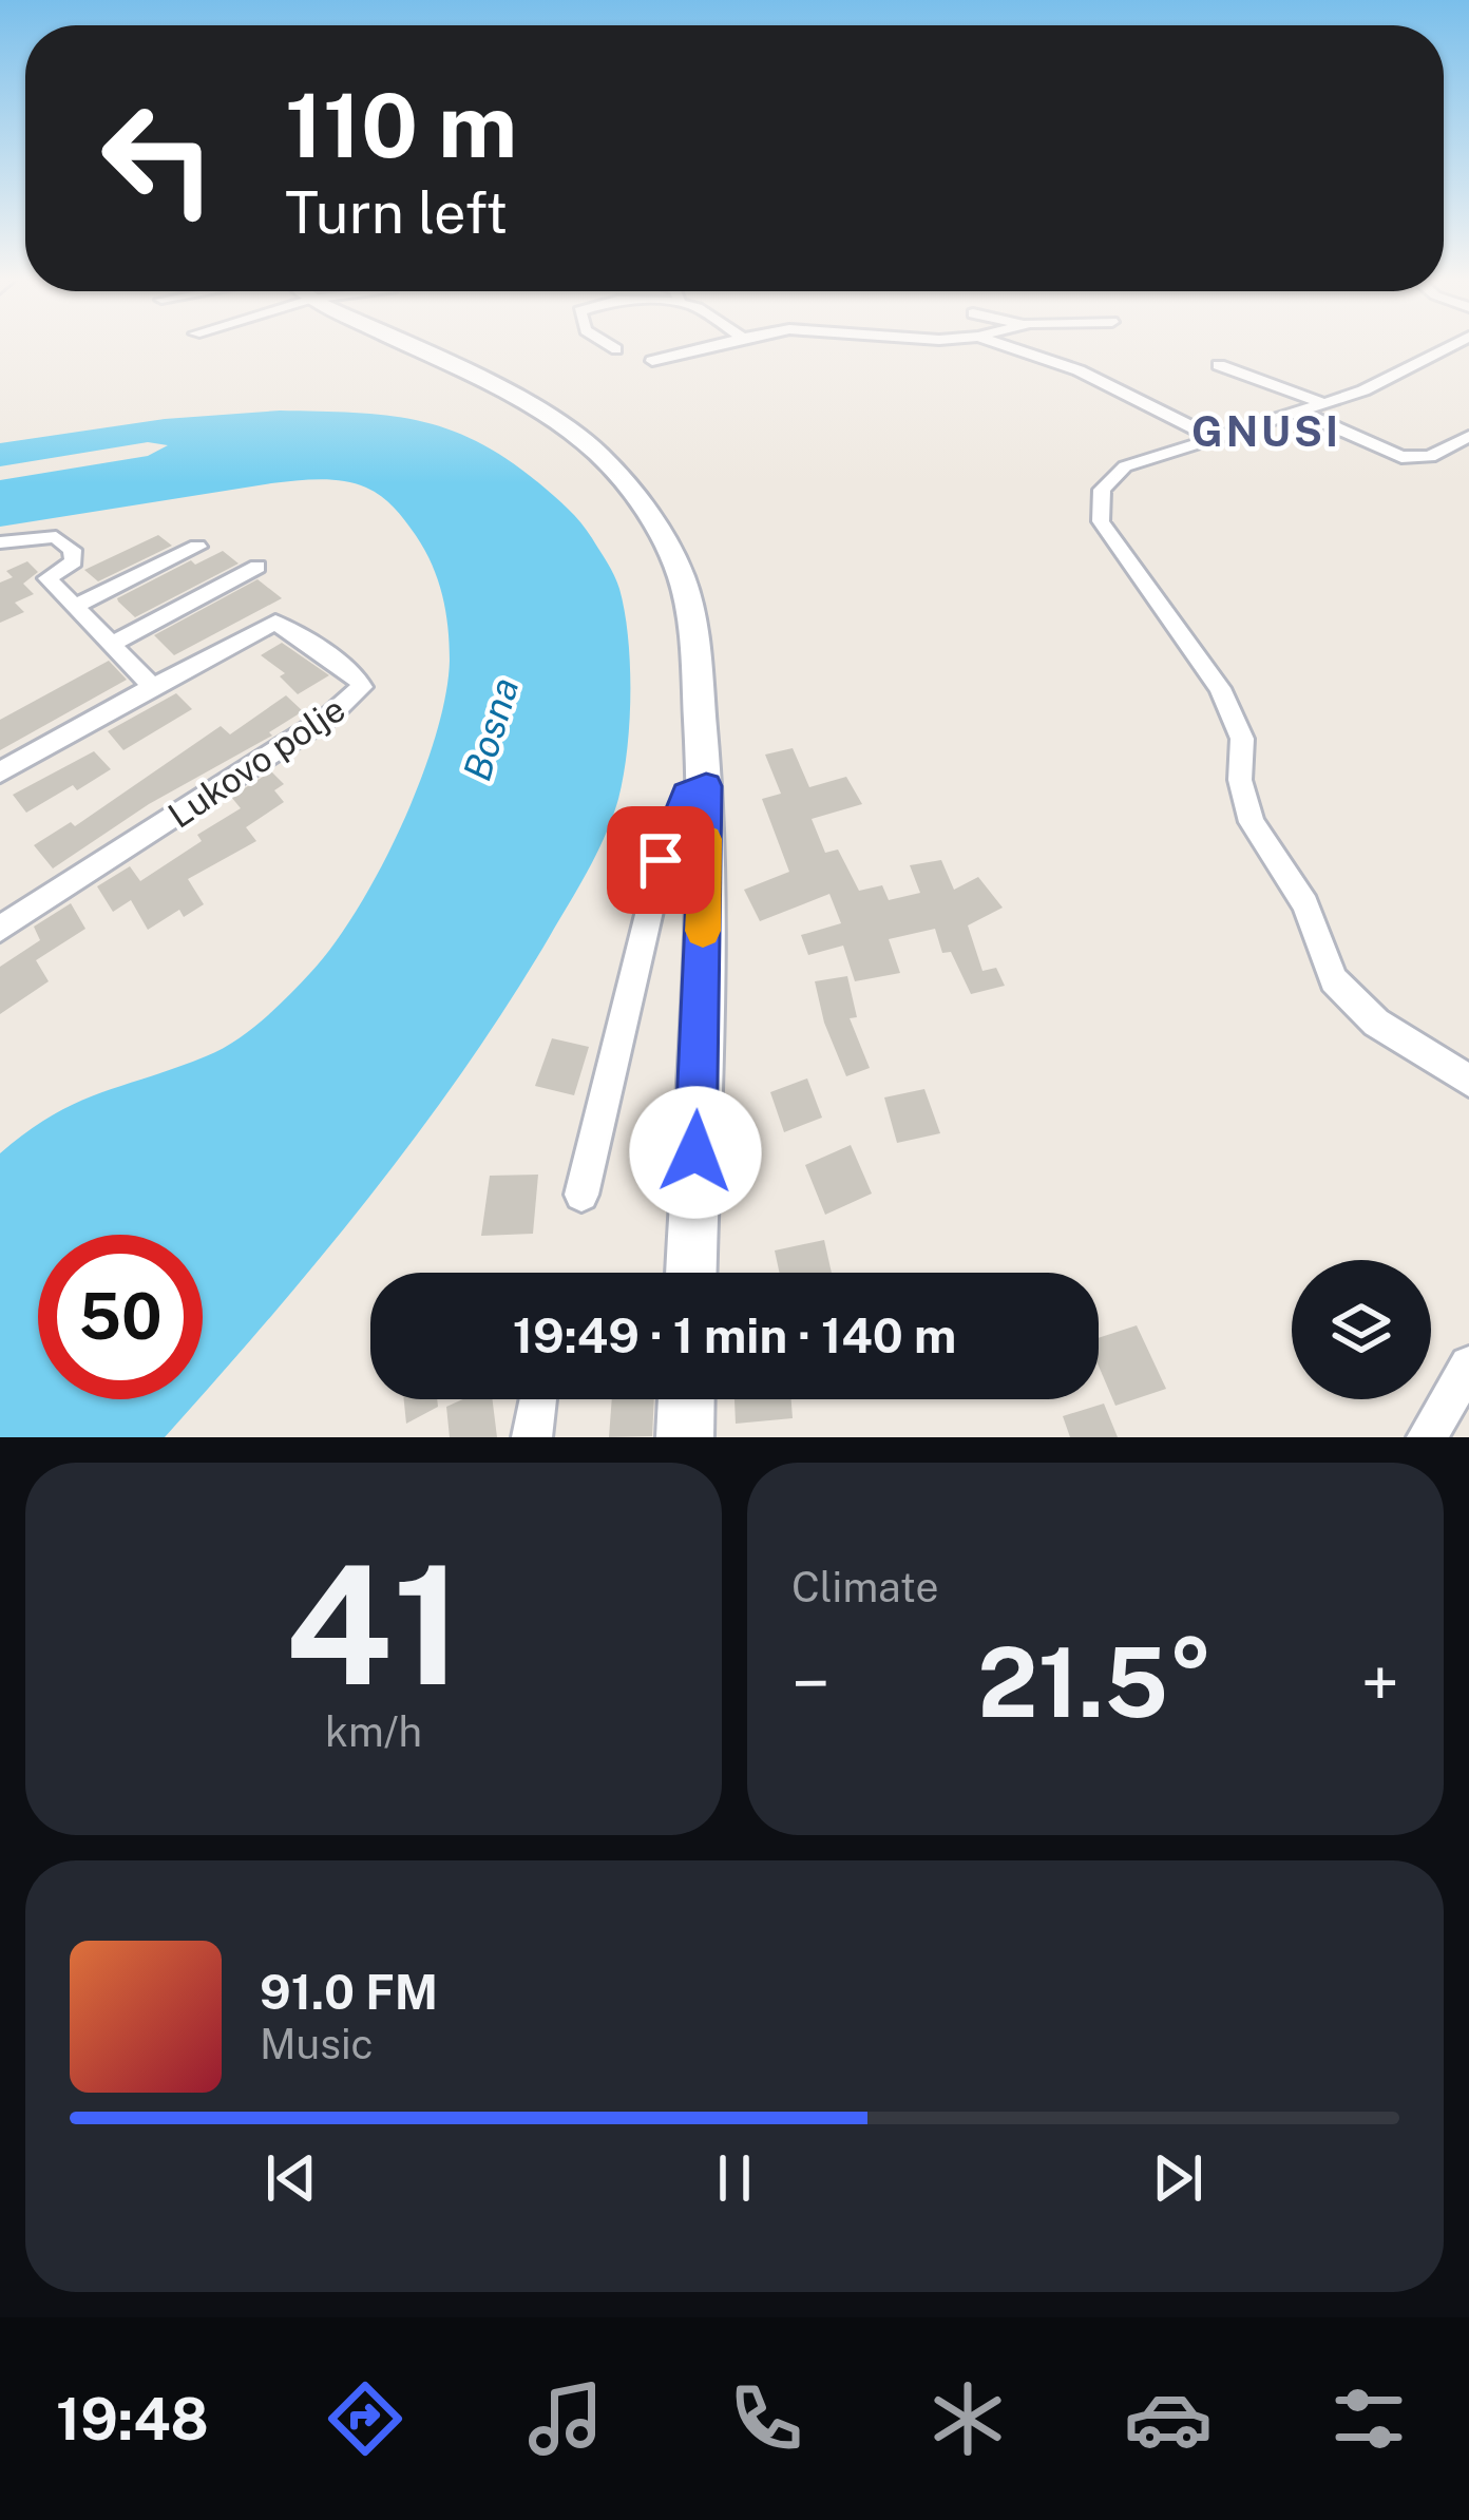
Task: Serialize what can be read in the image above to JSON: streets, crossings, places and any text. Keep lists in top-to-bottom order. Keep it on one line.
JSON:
{"streets":{"street":["Lukovo polje"]},"districts":["GNUSI"],"water":["Bosna"],"page":{"turn":["110 m","Turn left"],"limit":"50","trip":"19:49 · 1 min · 140 m","tile":[["41","km/h"],"Climate"],"heat":["−","21.5°","+"],"song":["91.0 FM","Music"],"tabs":"19:48"}}
